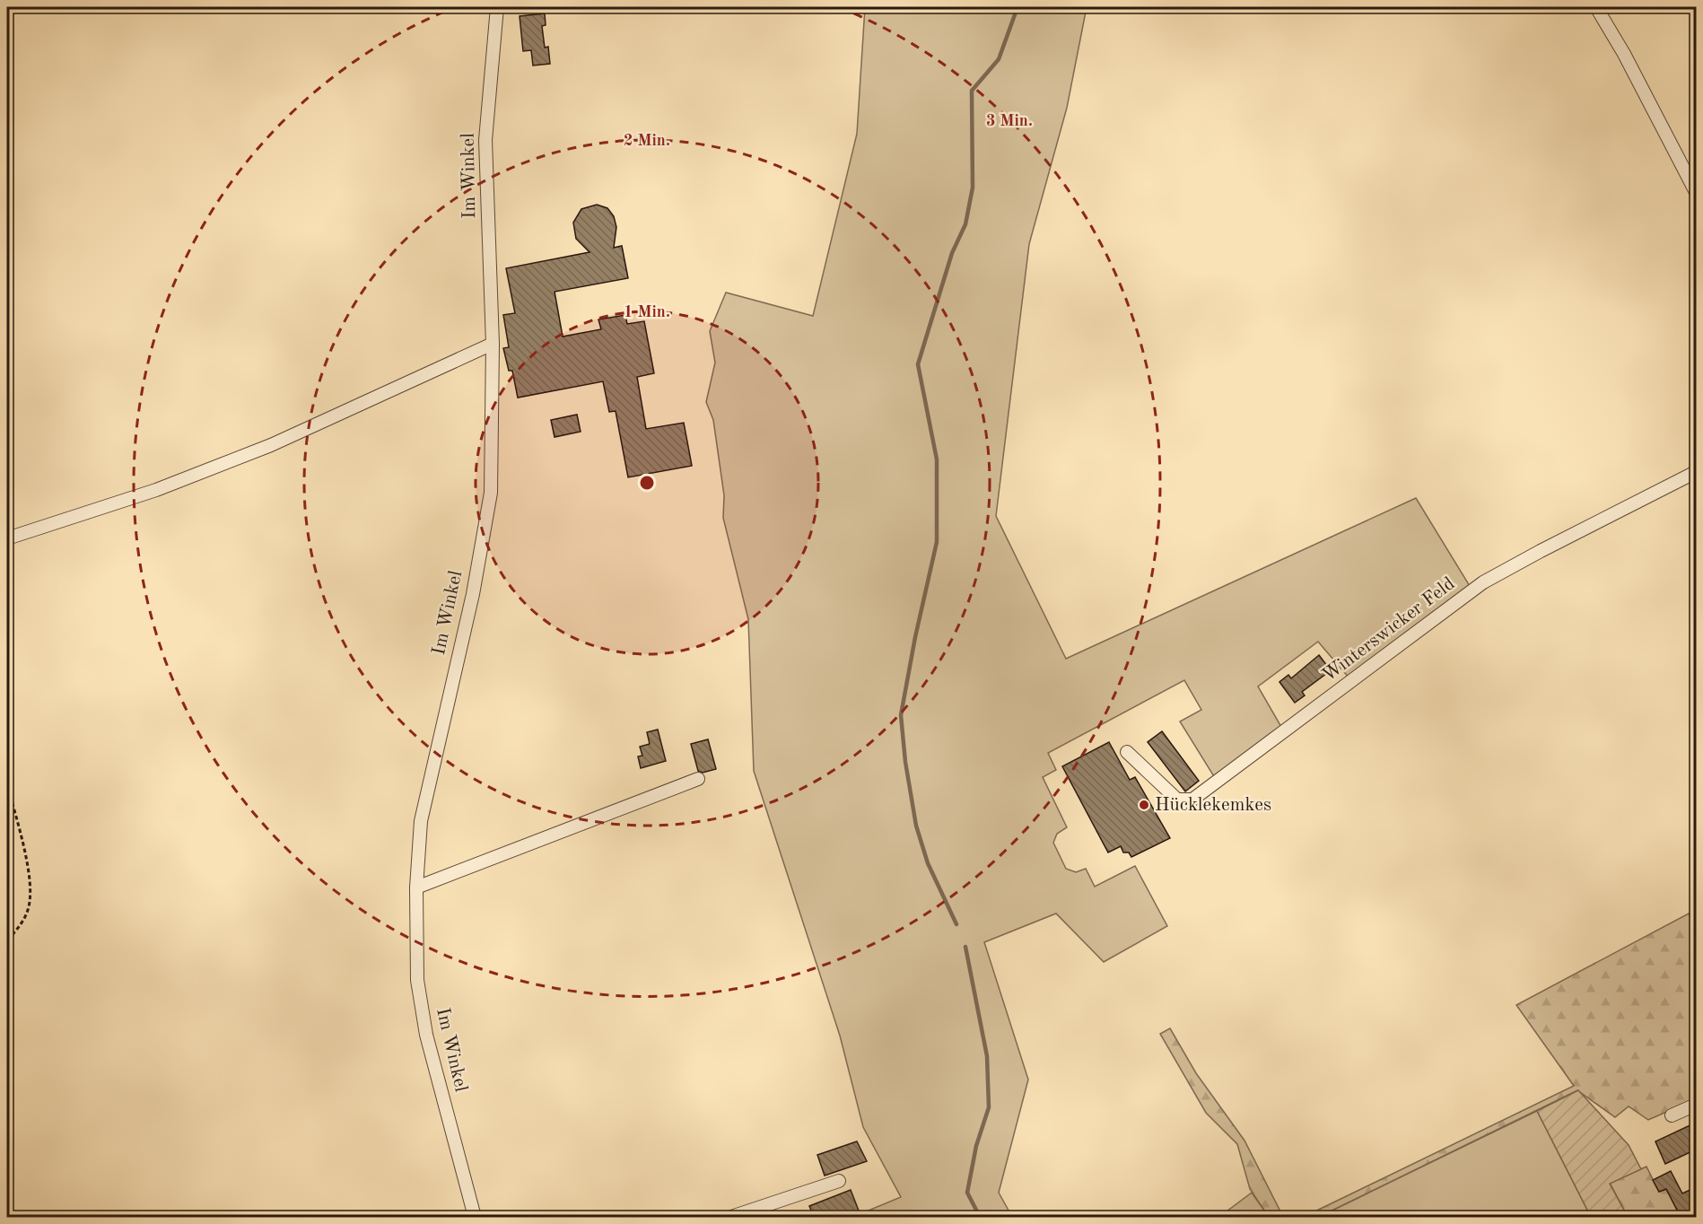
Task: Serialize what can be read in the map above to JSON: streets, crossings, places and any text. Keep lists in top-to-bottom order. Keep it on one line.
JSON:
{"streets":{"street":["Im Winkel","Winterswicker Feld"]},"places":["Hücklekemkes"],"rings":["3 Min.","2 Min.","1 Min."]}
